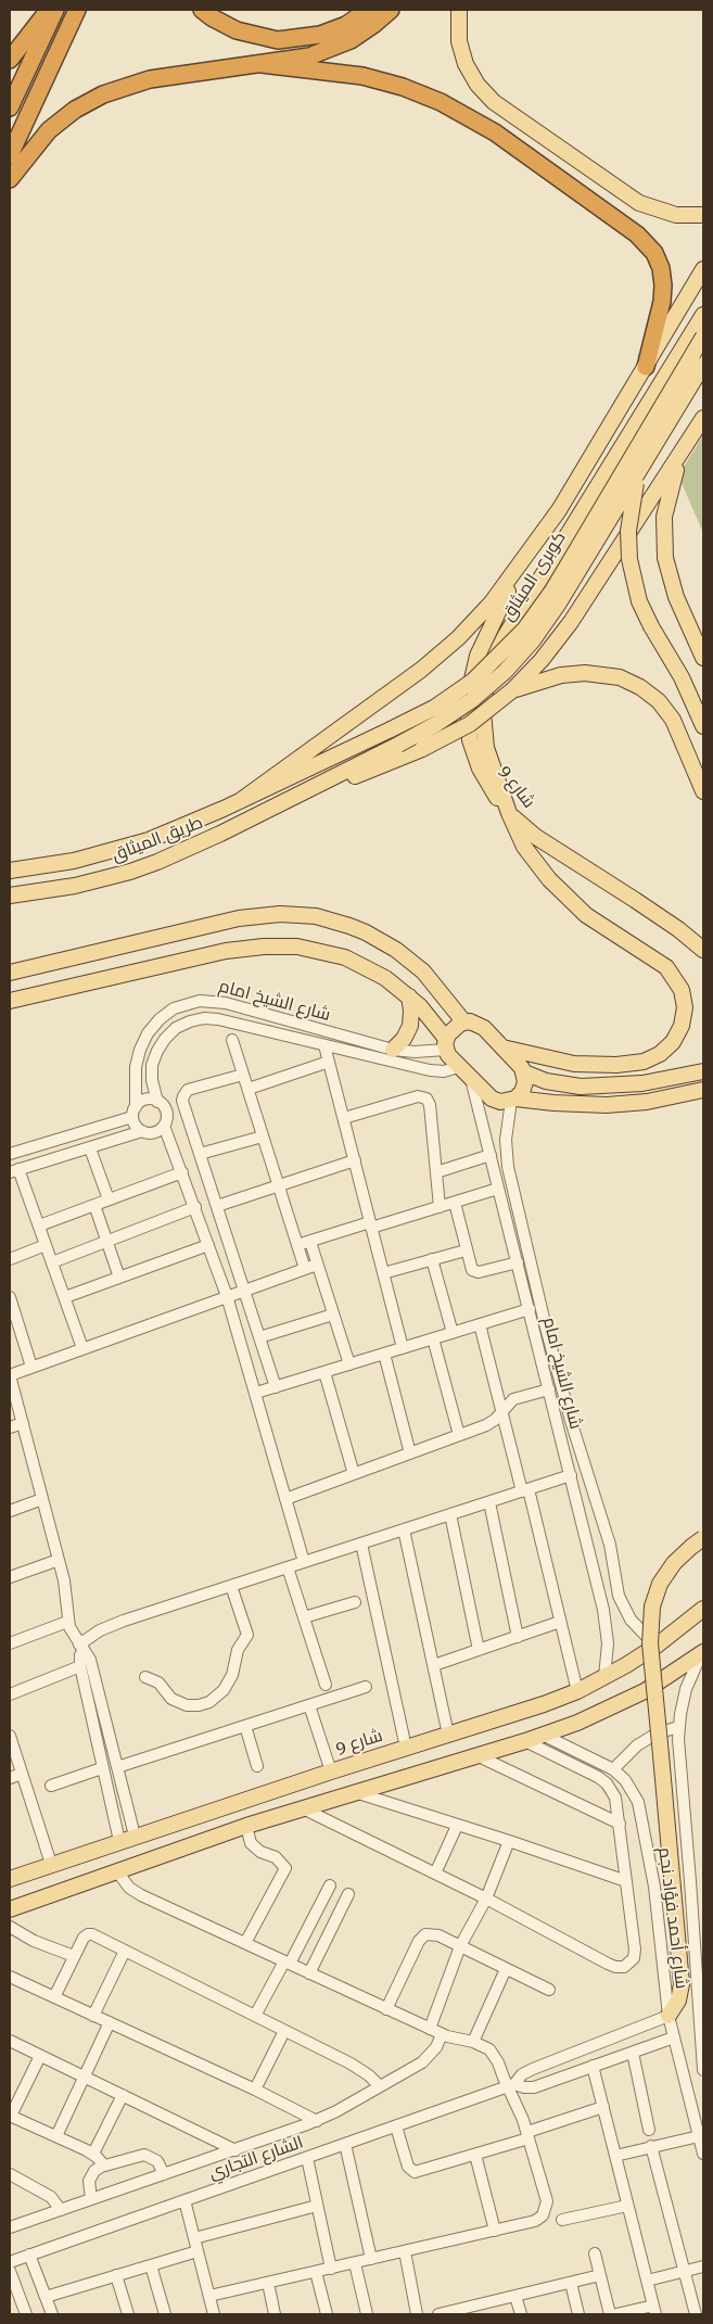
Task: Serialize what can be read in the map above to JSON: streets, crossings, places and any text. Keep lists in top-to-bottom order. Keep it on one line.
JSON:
{"streets":{"main road":["كوبرى الميثاق","شارع 9","طريق الميثاق"],"street":["شارع الشيخ امام","شارع أحمد فؤاد نجم","الشارع التجاري"]},"crossings":[["كوبرى الميثاق","طريق الميثاق"],["شارع 9","شارع الشيخ امام"],["شارع أحمد فؤاد نجم","الشارع التجاري"]]}
